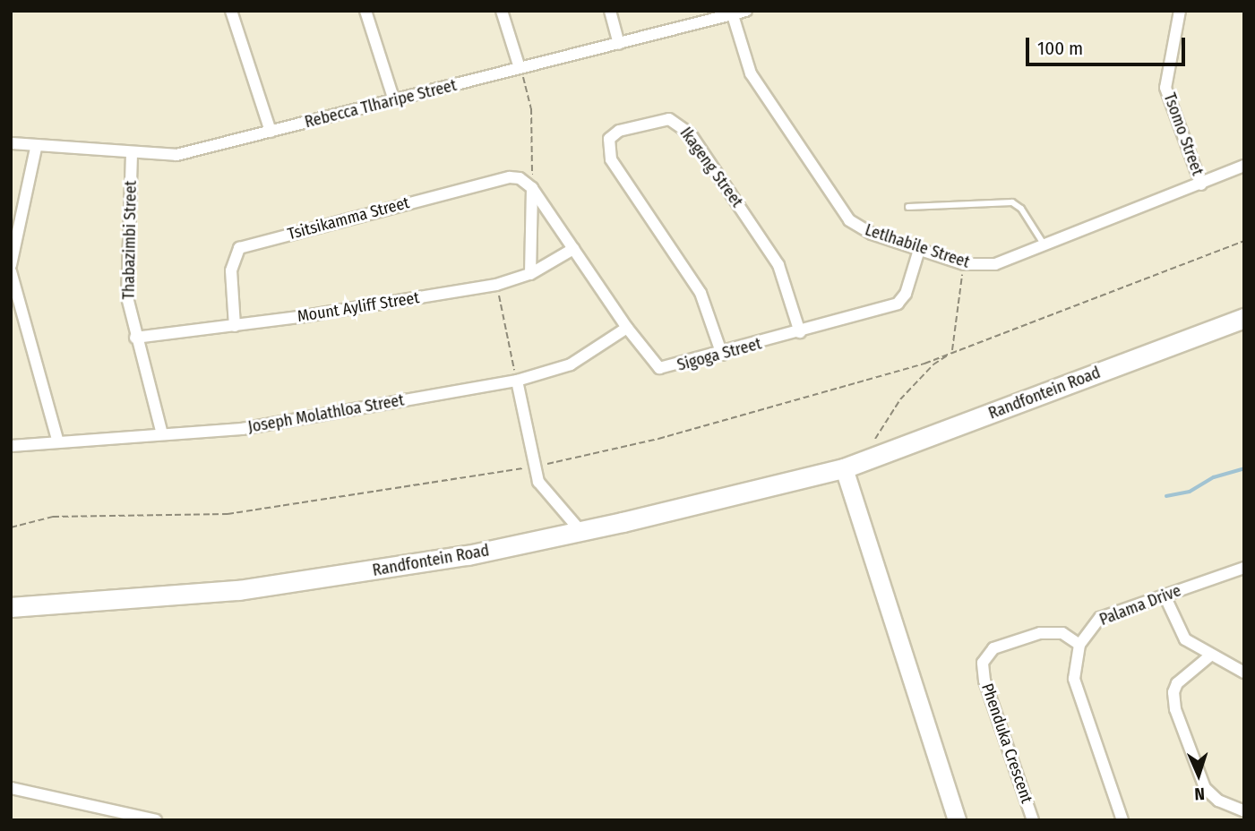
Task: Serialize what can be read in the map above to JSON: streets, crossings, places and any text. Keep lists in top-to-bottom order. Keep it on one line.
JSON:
{"streets":{"main road":["Randfontein Road"],"street":["Rebecca Tlharipe Street","Tsomo Street","Ikageng Street","Tsitsikamma Street","Thabazimbi Street","Letlhabile Street","Mount Ayliff Street","Sigoga Street","Joseph Molathloa Street","Palama Drive","Phenduka Crescent"]},"crossings":[["Rebecca Tlharipe Street","Thabazimbi Street"],["Rebecca Tlharipe Street","Letlhabile Street"],["Tsomo Street","Letlhabile Street"],["Ikageng Street","Sigoga Street"],["Tsitsikamma Street","Mount Ayliff Street"],["Tsitsikamma Street","Sigoga Street"],["Thabazimbi Street","Mount Ayliff Street"],["Thabazimbi Street","Joseph Molathloa Street"],["Letlhabile Street","Sigoga Street"],["Mount Ayliff Street","Sigoga Street"],["Sigoga Street","Joseph Molathloa Street"],["Palama Drive","Phenduka Crescent"]],"scale_bar":"100 m","north":"bottom"}
